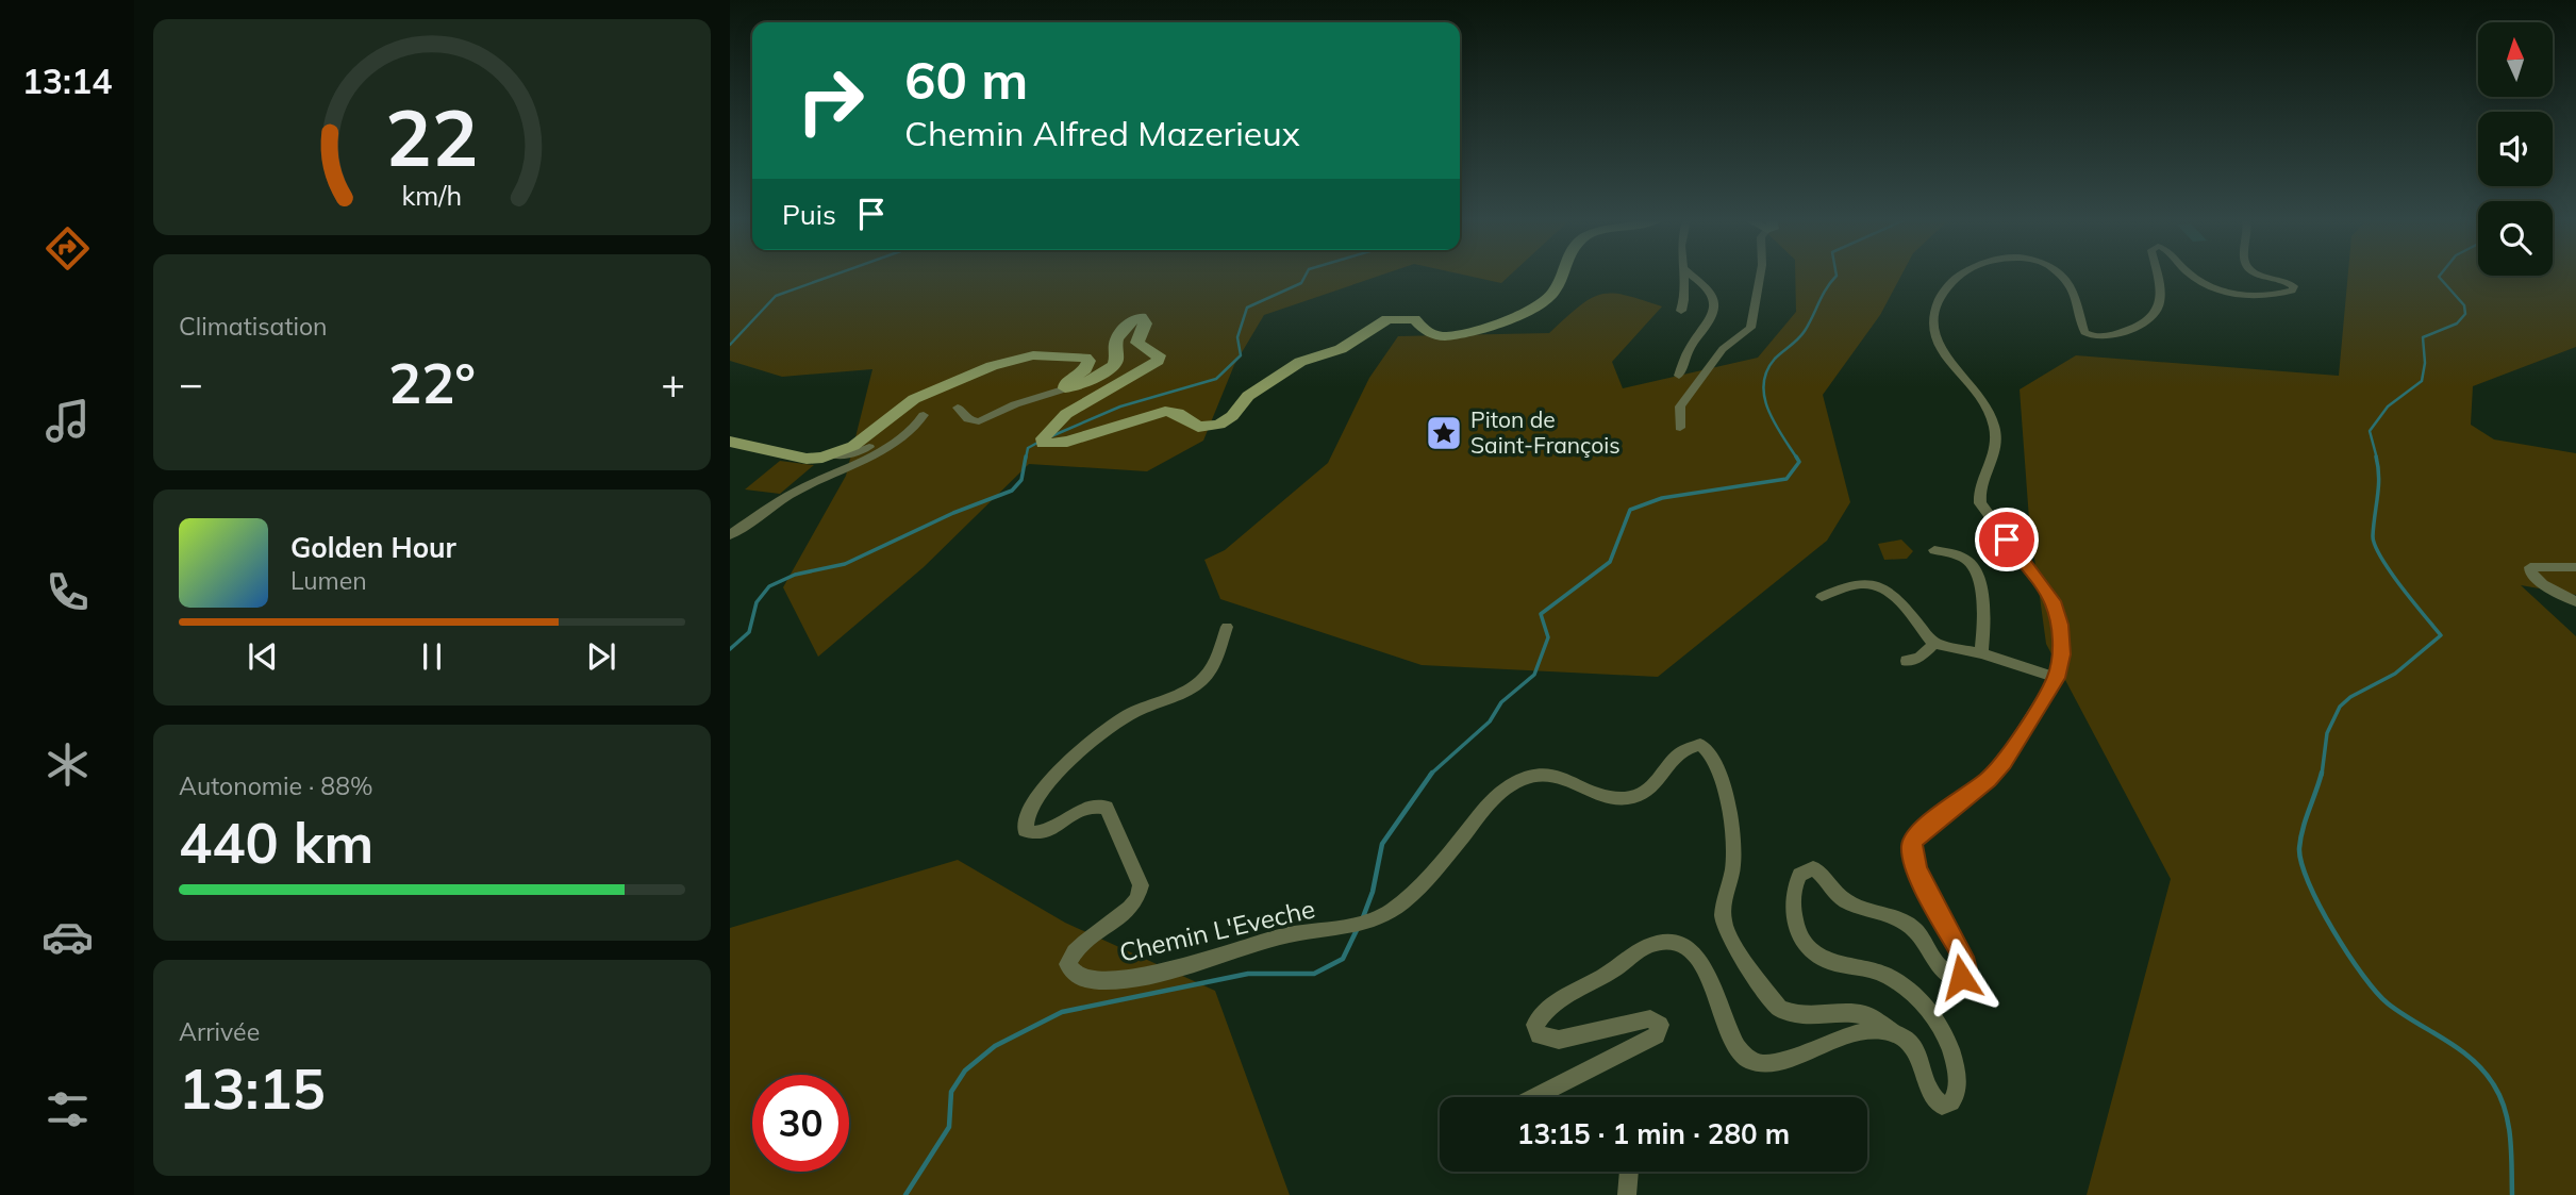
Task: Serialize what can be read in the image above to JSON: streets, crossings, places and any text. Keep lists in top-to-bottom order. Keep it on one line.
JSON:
{"streets":{"street":["Chemin L'Eveche"]},"places":{"place":["Piton de Saint-François"]},"north":"top","page":{"tabs":"13:14","turn":["60 m","Chemin Alfred Mazerieux"],"then":"Puis","tile":["Climatisation",["Autonomie · 88%","440 km"],["Arrivée","13:15"]],"heat":["−","22°","+"],"song":["Golden Hour","Lumen"],"limit":"30","trip":"13:15 · 1 min · 280 m","gauge":["22","km/h"]}}
